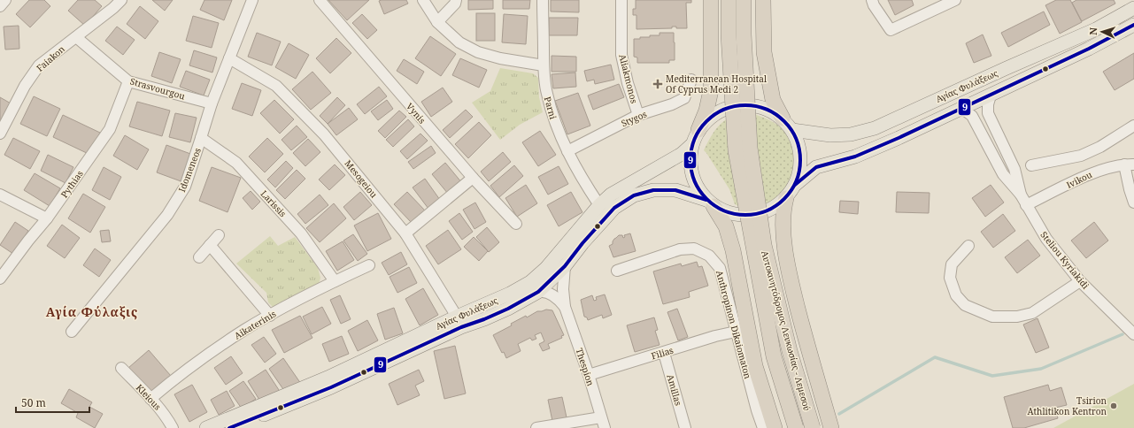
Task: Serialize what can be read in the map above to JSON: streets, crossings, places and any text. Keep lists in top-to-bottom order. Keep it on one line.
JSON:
{"streets":{"highway":["Αυτοκινητόδρομος Λευκωσίας - Λεμεσού"],"main road":["Αγίας Φυλάξεως"],"street":["Faiakon","Aliakmonos","Strasvourgou","Parni","Vynis","Stygos","Idomeneos","Mesogeiou","Ivikou","Pythias","Larissis","Steliou Kyriakidi","Aikaterinis","Anthropinon Dikaiomaton","Filias","Thespion","Amillas","Kleious"]},"crossings":[["Faiakon","Strasvourgou"],["Aliakmonos","Stygos"],["Αγίας Φυλάξεως","Parni"],["Αγίας Φυλάξεως","Mesogeiou"],["Αγίας Φυλάξεως","Steliou Kyriakidi"],["Αγίας Φυλάξεως","Thespion"],["Strasvourgou","Idomeneos"],["Strasvourgou","Pythias"],["Parni","Stygos"],["Idomeneos","Mesogeiou"],["Idomeneos","Larissis"],["Ivikou","Steliou Kyriakidi"],["Larissis","Aikaterinis"],["Aikaterinis","Kleious"],["Anthropinon Dikaiomaton","Filias"],["Filias","Thespion"],["Filias","Amillas"]],"districts":["Αγία Φύλαξις"],"places":{"health":["Mediterranean Hospital Of Cyprus Medi 2"],"other":["Tsirion Athlitikon Kentron"]},"lines":["transit line 9"],"scale_bar":"50 m","north":"left"}
